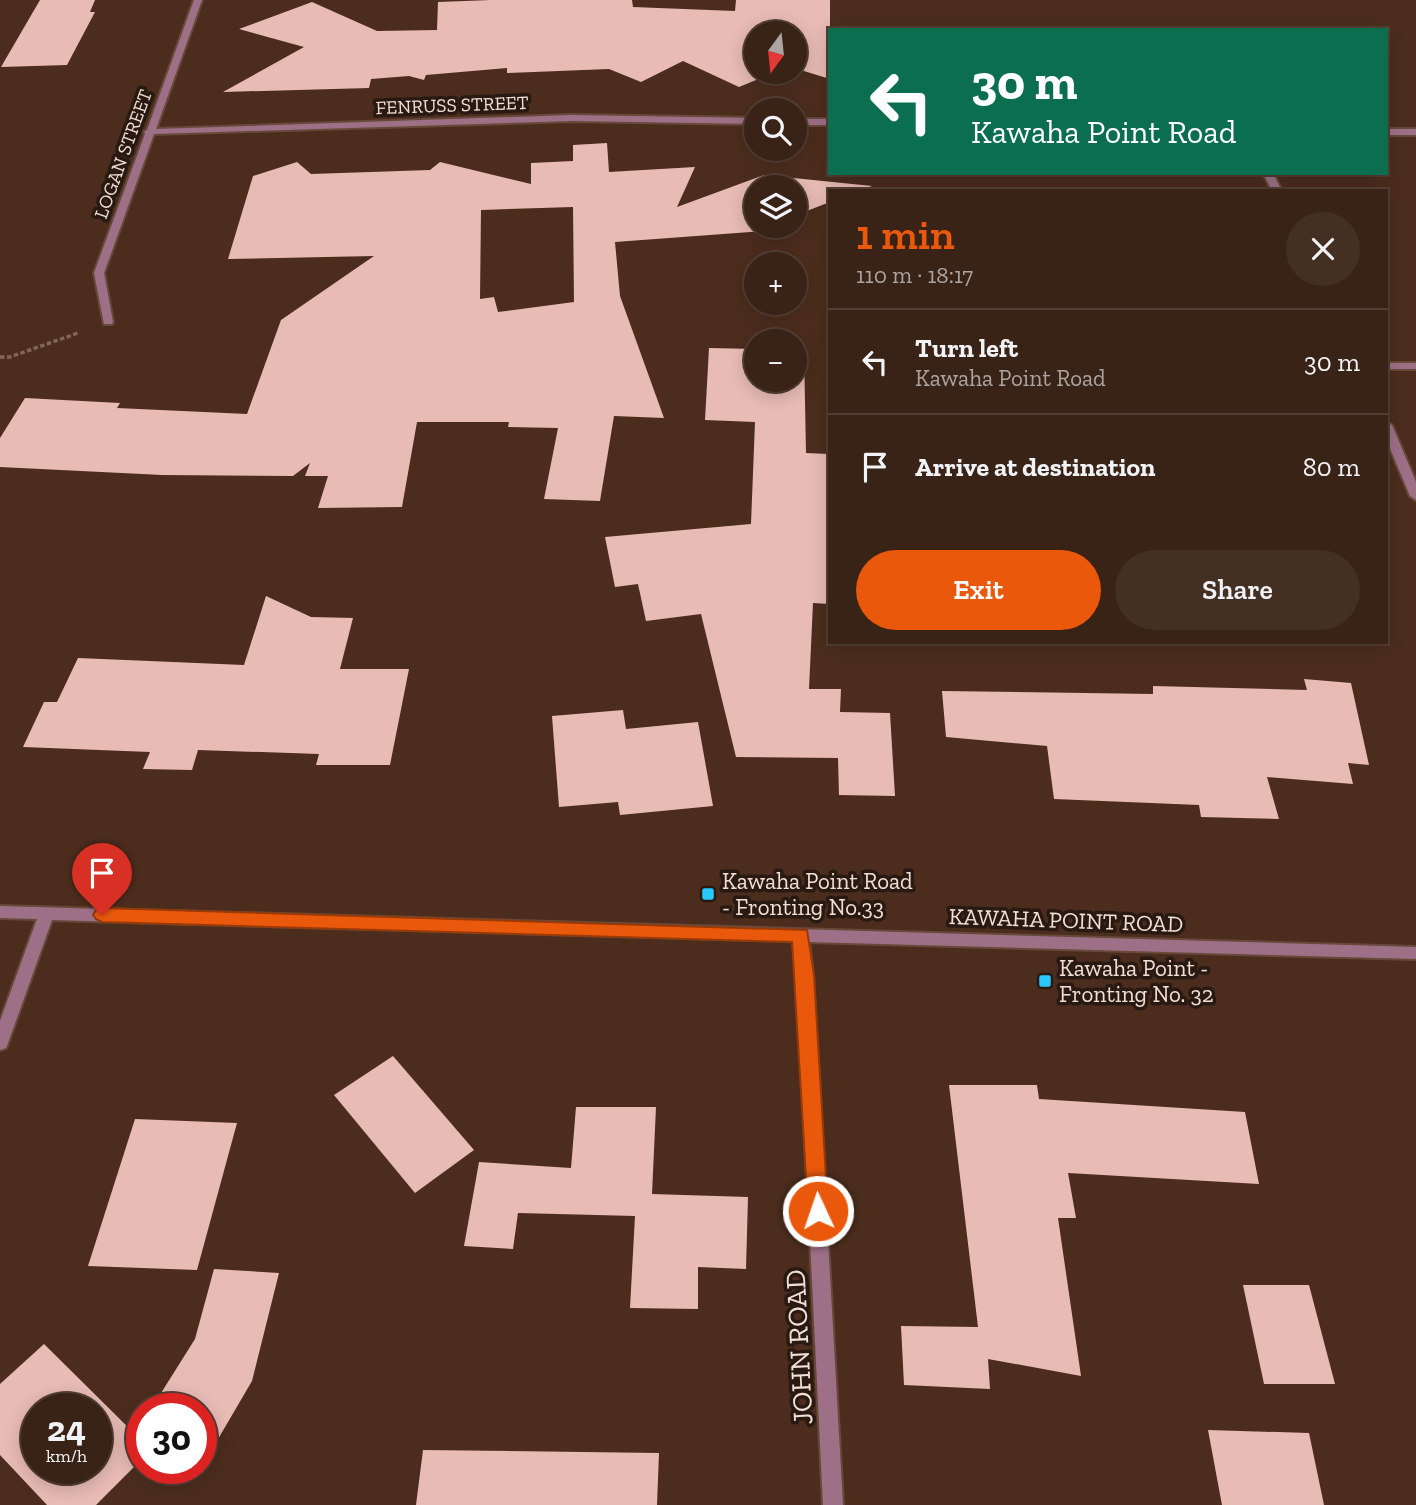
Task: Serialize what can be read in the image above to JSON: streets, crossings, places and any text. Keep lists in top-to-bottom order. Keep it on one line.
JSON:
{"streets":{"street":["FENRUSS STREET","LOGAN STREET","KAWAHA POINT ROAD","JOHN ROAD"]},"crossings":[["FENRUSS STREET","LOGAN STREET"],["KAWAHA POINT ROAD","JOHN ROAD"]],"places":{"transit":["Kawaha Point Road - Fronting No.33","Kawaha Point - Fronting No. 32"]},"north":"bottom","page":{"map_buttons":["+","−"],"turn":["30 m","Kawaha Point Road"],"heading":["1 min","110 m · 18:17"],"list":[{"name":"Turn left","note":"Kawaha Point Road","value":"30 m"},{"name":"Arrive at destination","value":"80 m"}],"buttons":["Exit","Share"],"speed":"24 km/h","limit":"30"}}
